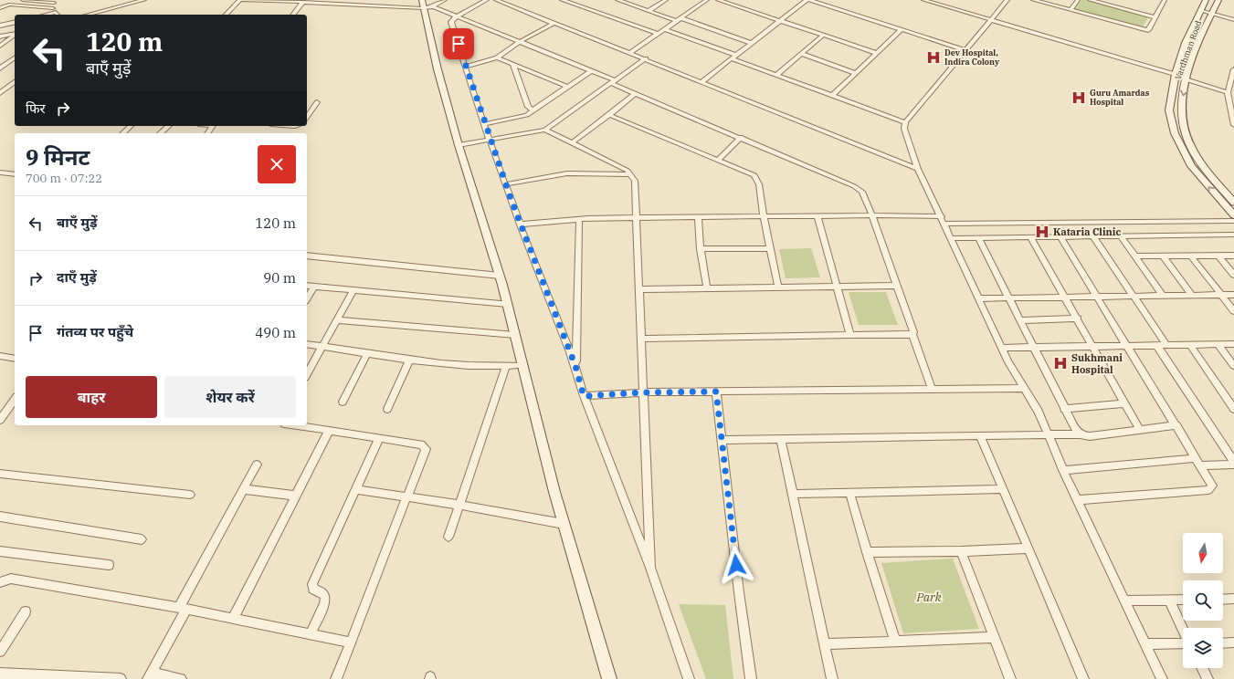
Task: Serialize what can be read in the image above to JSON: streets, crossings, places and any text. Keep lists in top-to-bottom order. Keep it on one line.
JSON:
{"streets":{"street":["Vardhman Road"]},"parks":["Park"],"places":{"hospital":["Dev Hospital, Indira Colony","Guru Amardas Hospital","Kataria Clinic","Sukhmani Hospital"]},"north":"bottom","page":{"turn":["120 m","बाएँ मुड़ें"],"then":"फिर","heading":["9 मिनट","700 m · 07:22"],"list":[{"name":"बाएँ मुड़ें","value":"120 m"},{"name":"दाएँ मुड़ें","value":"90 m"},{"name":"गंतव्य पर पहुँचे","value":"490 m"}],"buttons":["बाहर","शेयर करें"]}}
